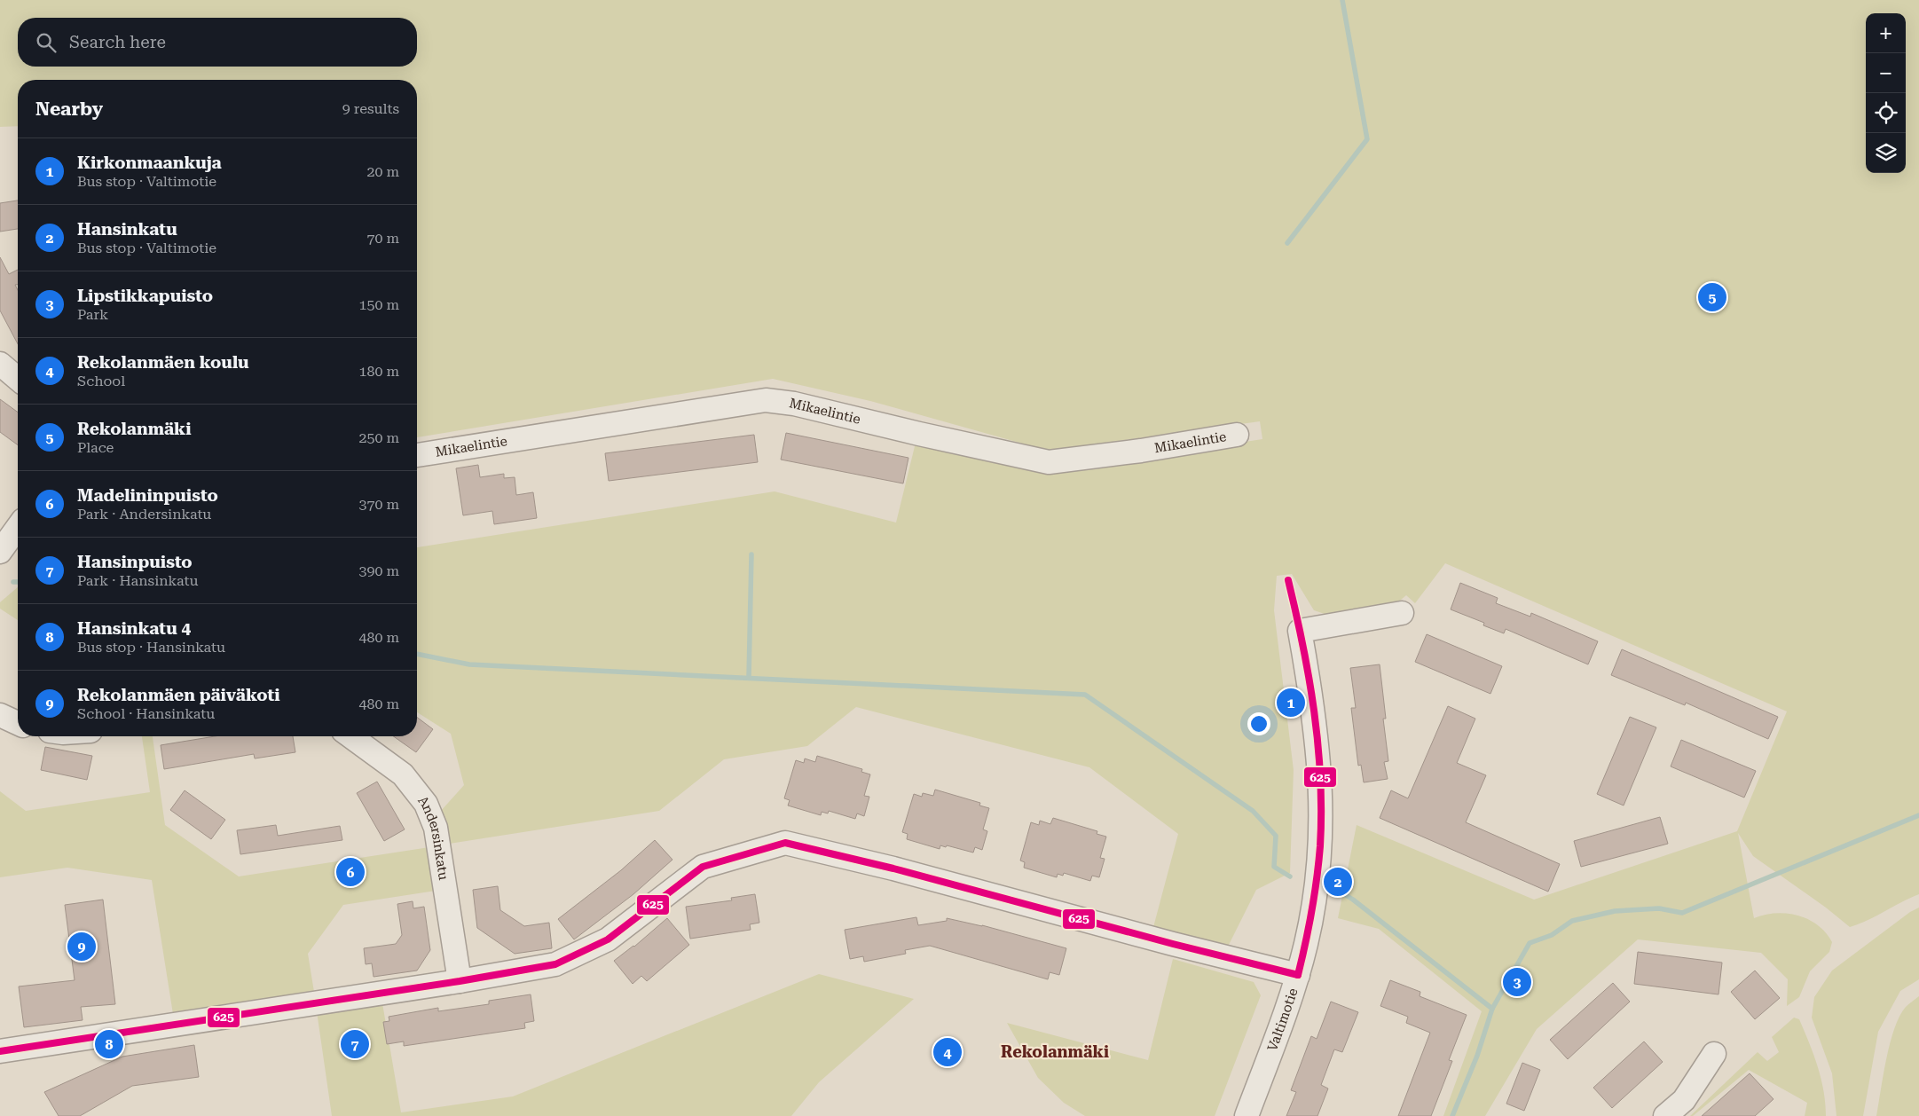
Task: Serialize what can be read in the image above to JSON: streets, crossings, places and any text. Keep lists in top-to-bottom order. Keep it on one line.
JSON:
{"streets":{"street":["Mikaelintie","Andersinkatu","Valtimotie"]},"districts":["Rekolanmäki"],"lines":["transit line 625"],"page":{"map_buttons":["+","−"],"search":"Search here","heading":["Nearby","9 results"],"list":[{"mark":"1","name":"Kirkonmaankuja","note":"Bus stop · Valtimotie","value":"20 m"},{"mark":"2","name":"Hansinkatu","note":"Bus stop · Valtimotie","value":"70 m"},{"mark":"3","name":"Lipstikkapuisto","note":"Park","value":"150 m"},{"mark":"4","name":"Rekolanmäen koulu","note":"School","value":"180 m"},{"mark":"5","name":"Rekolanmäki","note":"Place","value":"250 m"},{"mark":"6","name":"Madelininpuisto","note":"Park · Andersinkatu","value":"370 m"},{"mark":"7","name":"Hansinpuisto","note":"Park · Hansinkatu","value":"390 m"},{"mark":"8","name":"Hansinkatu 4","note":"Bus stop · Hansinkatu","value":"480 m"},{"mark":"9","name":"Rekolanmäen päiväkoti","note":"School · Hansinkatu","value":"480 m"}],"pins":["5","1","6","2","9","3","7","8","4"]}}
